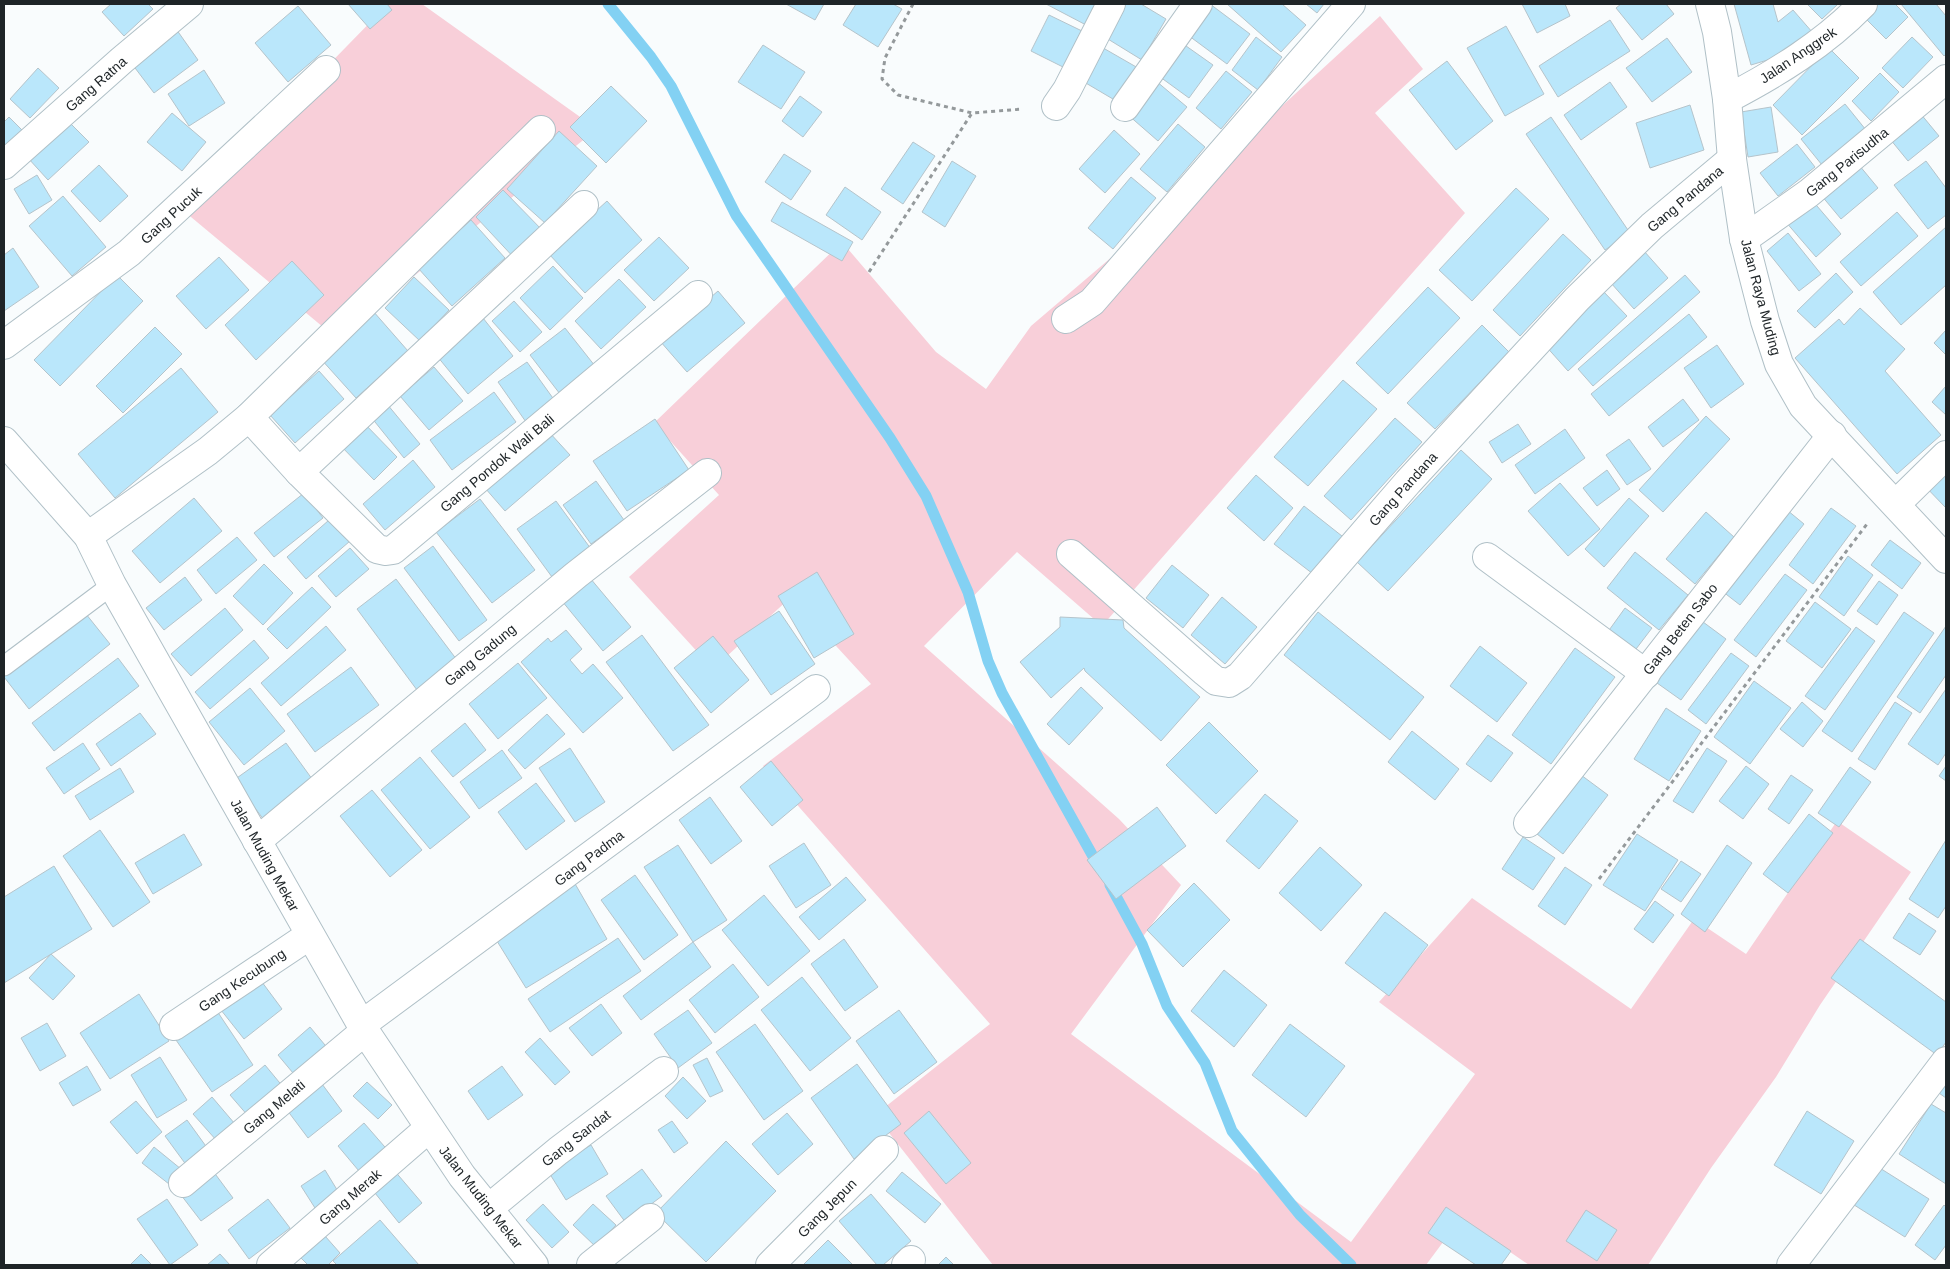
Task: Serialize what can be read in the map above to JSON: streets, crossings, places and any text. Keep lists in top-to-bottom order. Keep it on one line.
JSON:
{"streets":{"street":["Jalan Anggrek","Gang Ratna","Gang Parisudha","Gang Pandana","Gang Pucuk","Jalan Raya Muding","Gang Pondok Wali Bali","Gang Beten Sabo","Gang Gadung","Jalan Muding Mekar","Gang Padma","Gang Kecubung","Gang Melati","Gang Sandat","Gang Merak","Gang Jepun"]},"crossings":[["Jalan Anggrek","Jalan Raya Muding"],["Gang Parisudha","Jalan Raya Muding"],["Gang Pandana","Jalan Raya Muding"],["Jalan Raya Muding","Gang Beten Sabo"],["Gang Gadung","Jalan Muding Mekar"],["Jalan Muding Mekar","Gang Padma"],["Jalan Muding Mekar","Gang Kecubung"],["Jalan Muding Mekar","Gang Melati"],["Jalan Muding Mekar","Gang Sandat"],["Jalan Muding Mekar","Gang Merak"],["Gang Padma","Gang Melati"]]}
